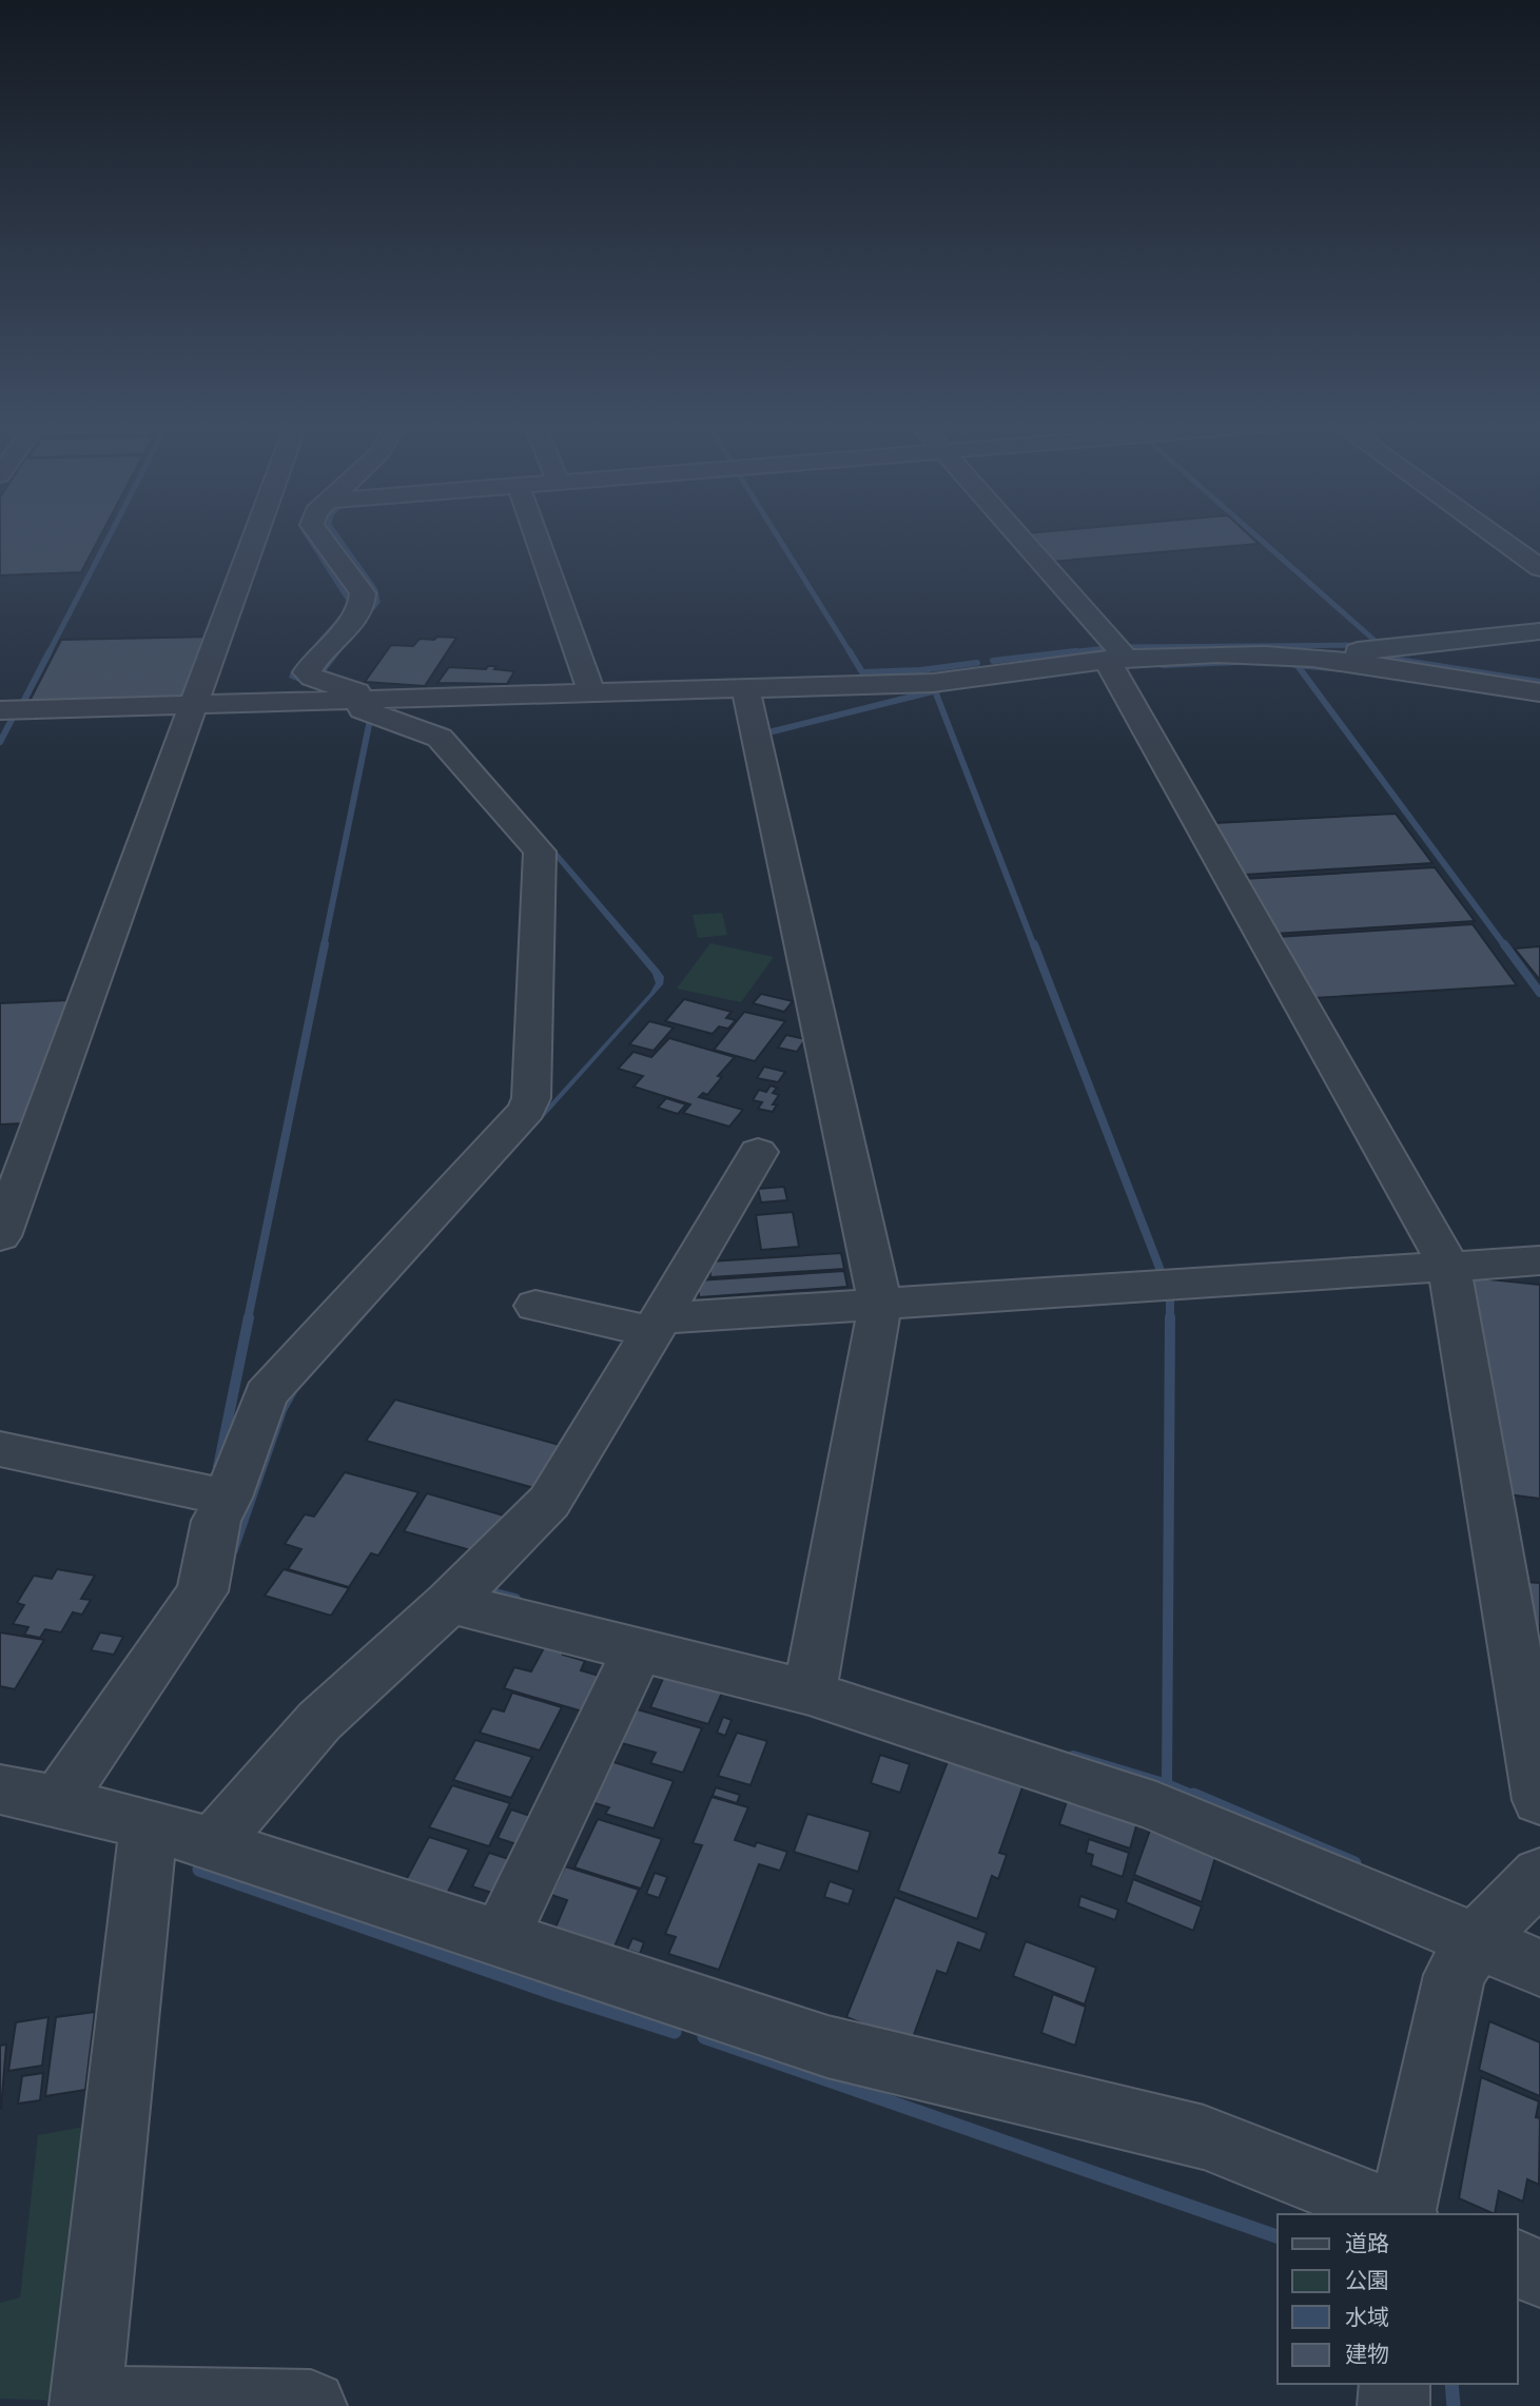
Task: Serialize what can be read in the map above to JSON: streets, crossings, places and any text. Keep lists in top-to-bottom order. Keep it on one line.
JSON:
{"legend":["道路","公園","水域","建物"]}
